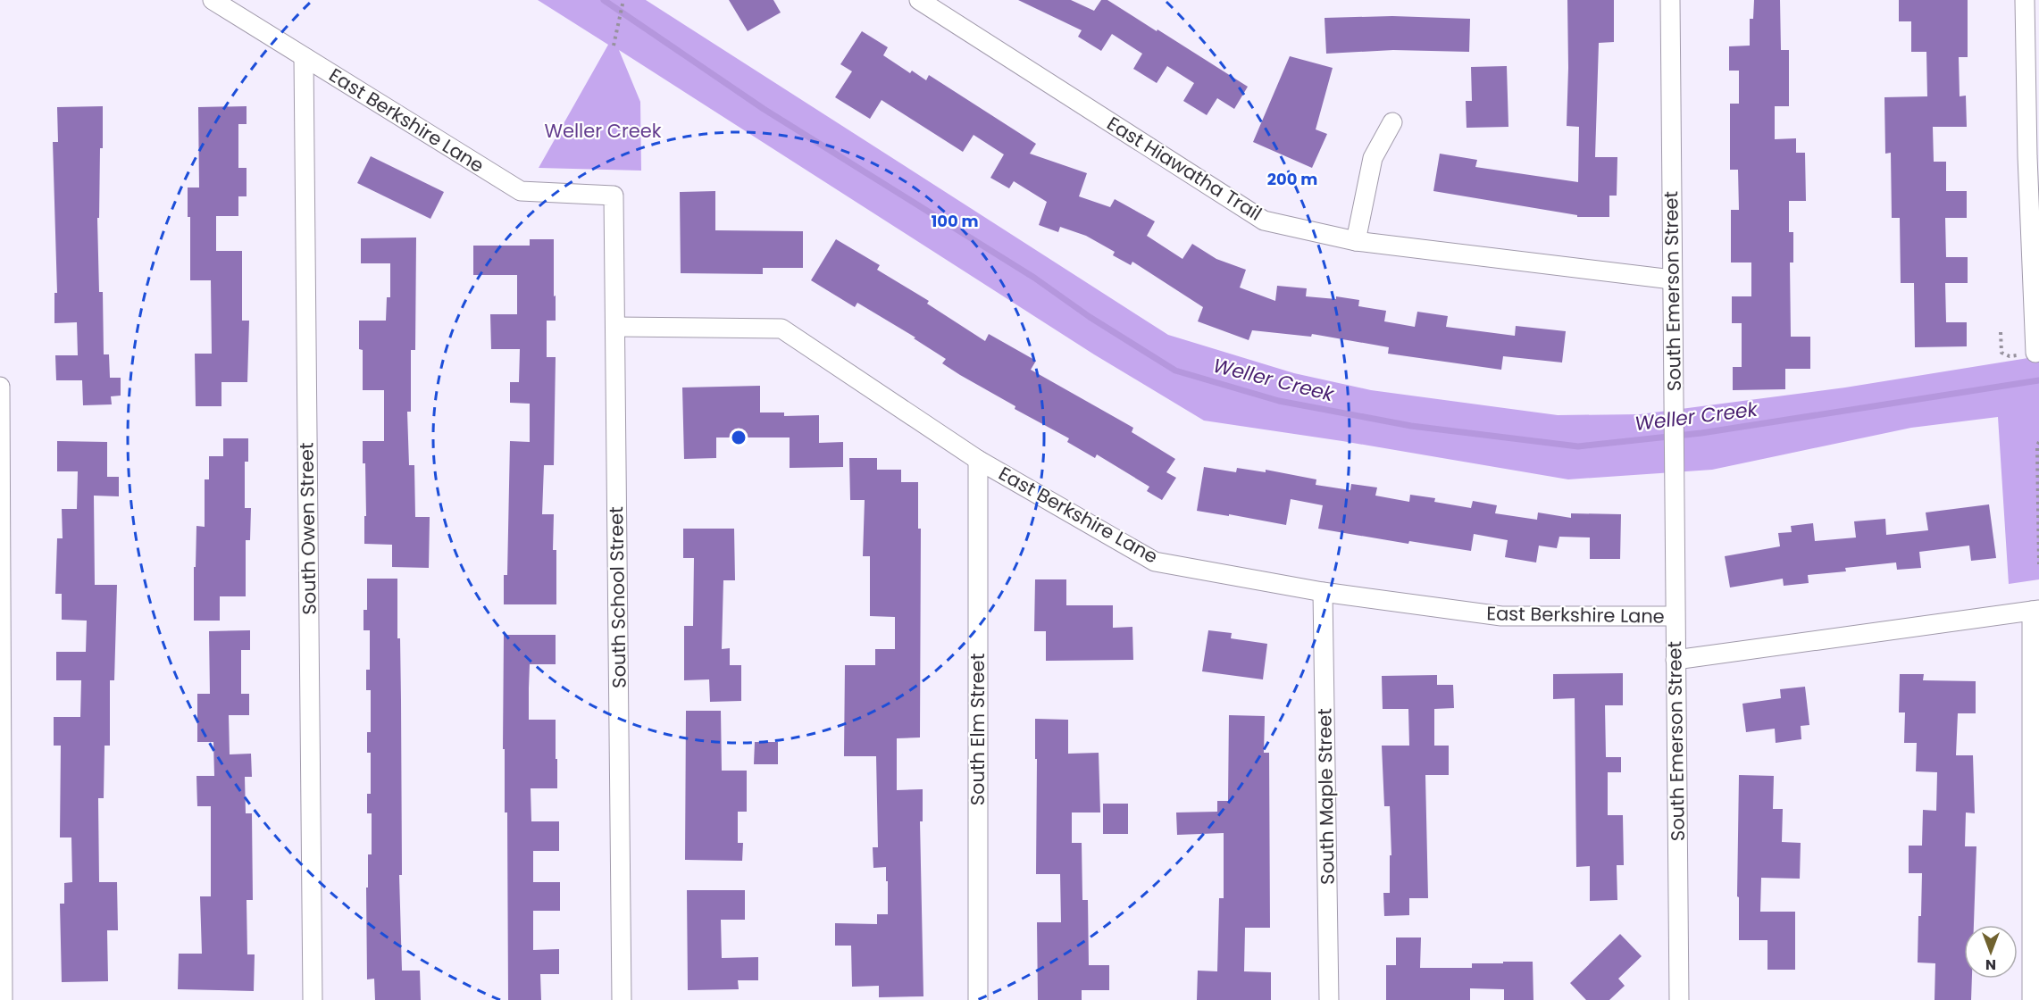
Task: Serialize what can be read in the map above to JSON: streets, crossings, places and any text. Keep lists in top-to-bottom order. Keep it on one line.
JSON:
{"streets":{"street":["East Berkshire Lane","East Hiawatha Trail","South Emerson Street","South Owen Street","South School Street","South Elm Street","South Maple Street"]},"crossings":[["East Berkshire Lane","South Emerson Street"],["East Berkshire Lane","South Owen Street"],["East Berkshire Lane","South School Street"],["East Berkshire Lane","South Elm Street"],["East Berkshire Lane","South Maple Street"],["East Hiawatha Trail","South Emerson Street"]],"water":["Weller Creek"],"parks":["Weller Creek"],"north":"bottom","rings":["200 m","100 m"]}
